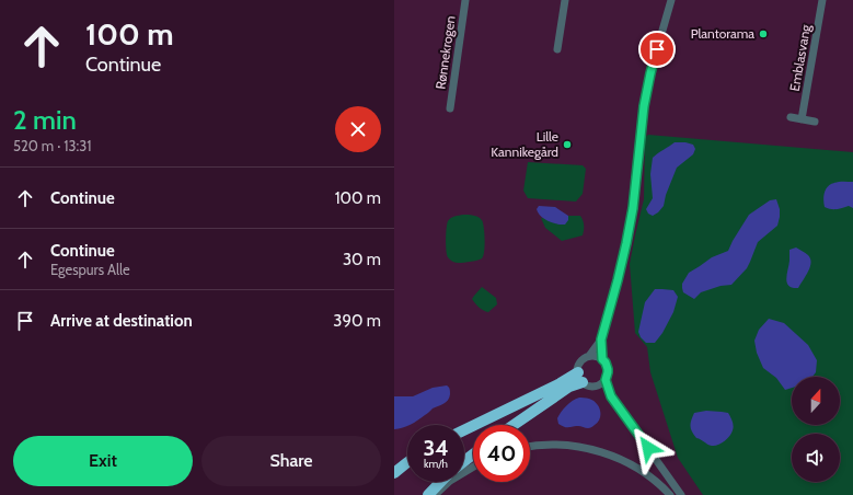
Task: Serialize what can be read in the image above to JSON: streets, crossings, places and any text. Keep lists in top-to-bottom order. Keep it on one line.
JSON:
{"streets":{"street":["Rønnekrogen","Emblasvang"]},"places":["Plantorama","Lille Kannikegård"],"north":"top","page":{"turn":["100 m","Continue"],"heading":["2 min","520 m · 13:31"],"list":[{"name":"Continue","value":"100 m"},{"name":"Continue","note":"Egespurs Alle","value":"30 m"},{"name":"Arrive at destination","value":"390 m"}],"speed":"34 km/h","limit":"40","buttons":["Exit","Share"]}}
